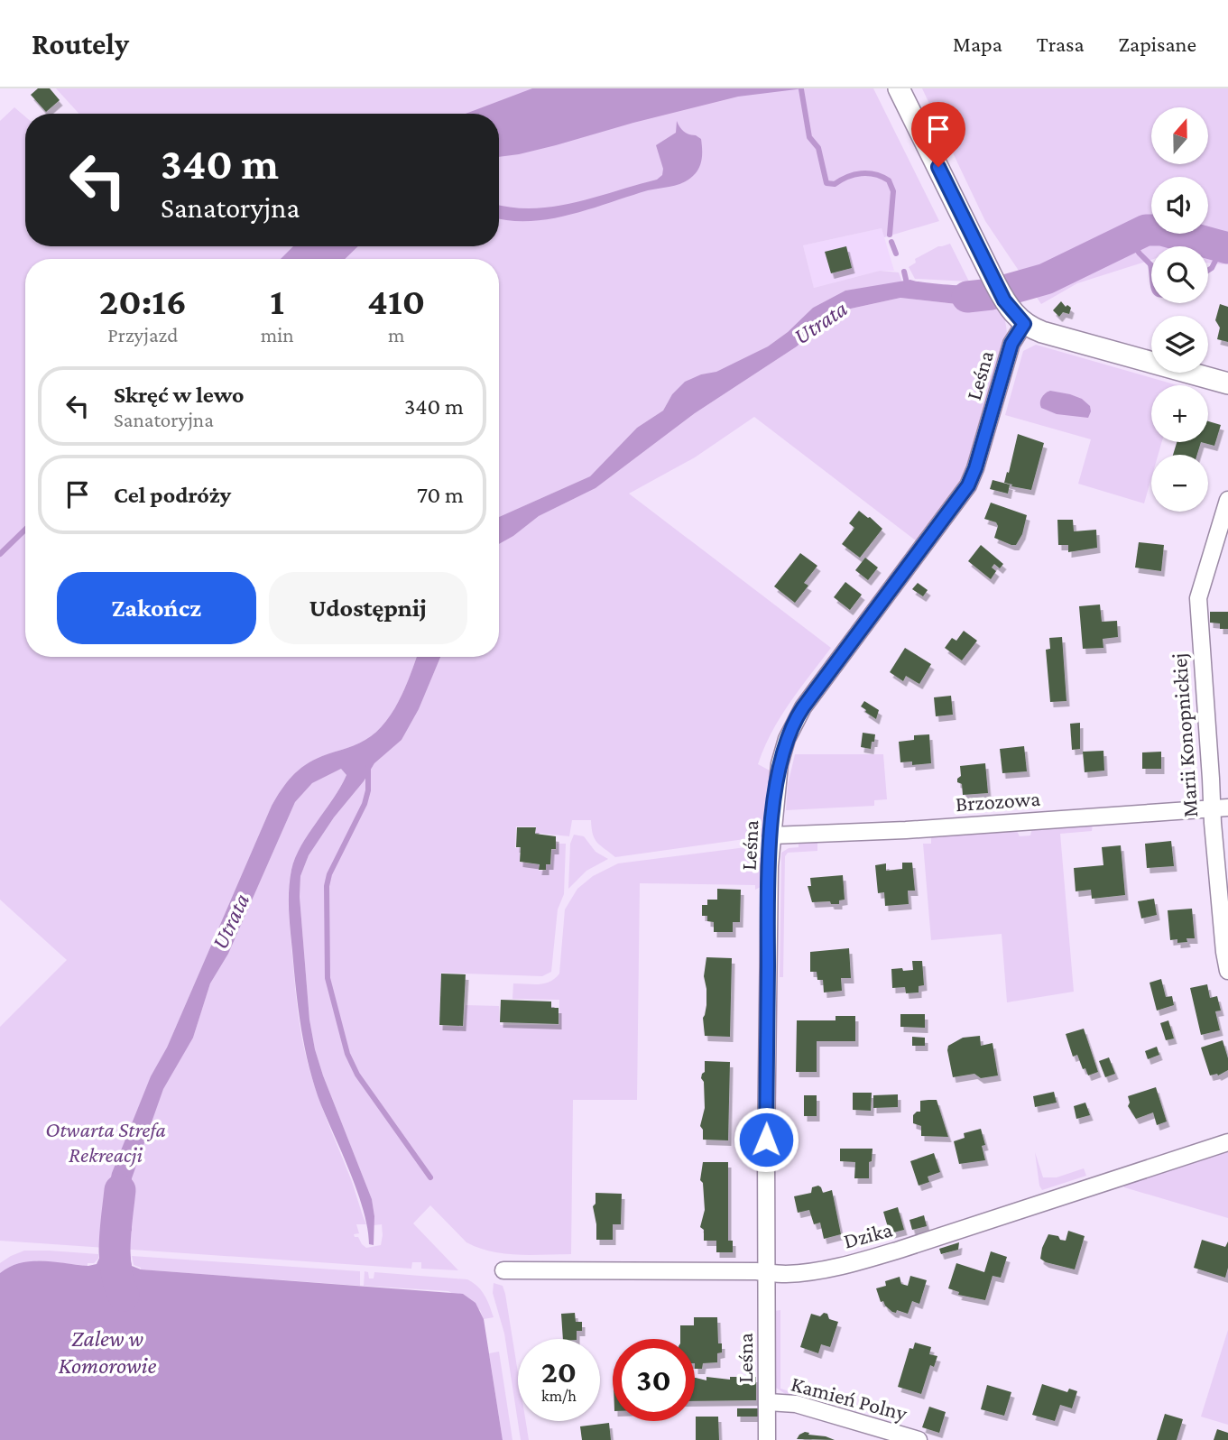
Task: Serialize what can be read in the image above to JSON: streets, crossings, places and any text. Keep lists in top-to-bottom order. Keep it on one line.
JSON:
{"streets":{"street":["Leśna","Marii Konopnickiej","Brzozowa","Dzika","Kamień Polny"]},"crossings":[["Leśna","Brzozowa"],["Leśna","Dzika"],["Leśna","Kamień Polny"],["Marii Konopnickiej","Brzozowa"]],"water":["Utrata","Zalew w Komorowie"],"parks":["Otwarta Strefa Rekreacji"],"north":"top","page":{"header":"Routely","nav":["Mapa","Trasa","Zapisane"],"map_buttons":["+","−"],"turn":["340 m","Sanatoryjna"],"eta":["20:16","Przyjazd","1","min","410","m"],"list":[{"name":"Skręć w lewo","note":"Sanatoryjna","value":"340 m"},{"name":"Cel podróży","value":"70 m"}],"buttons":["Zakończ","Udostępnij"],"speed":"20 km/h","limit":"30"}}
